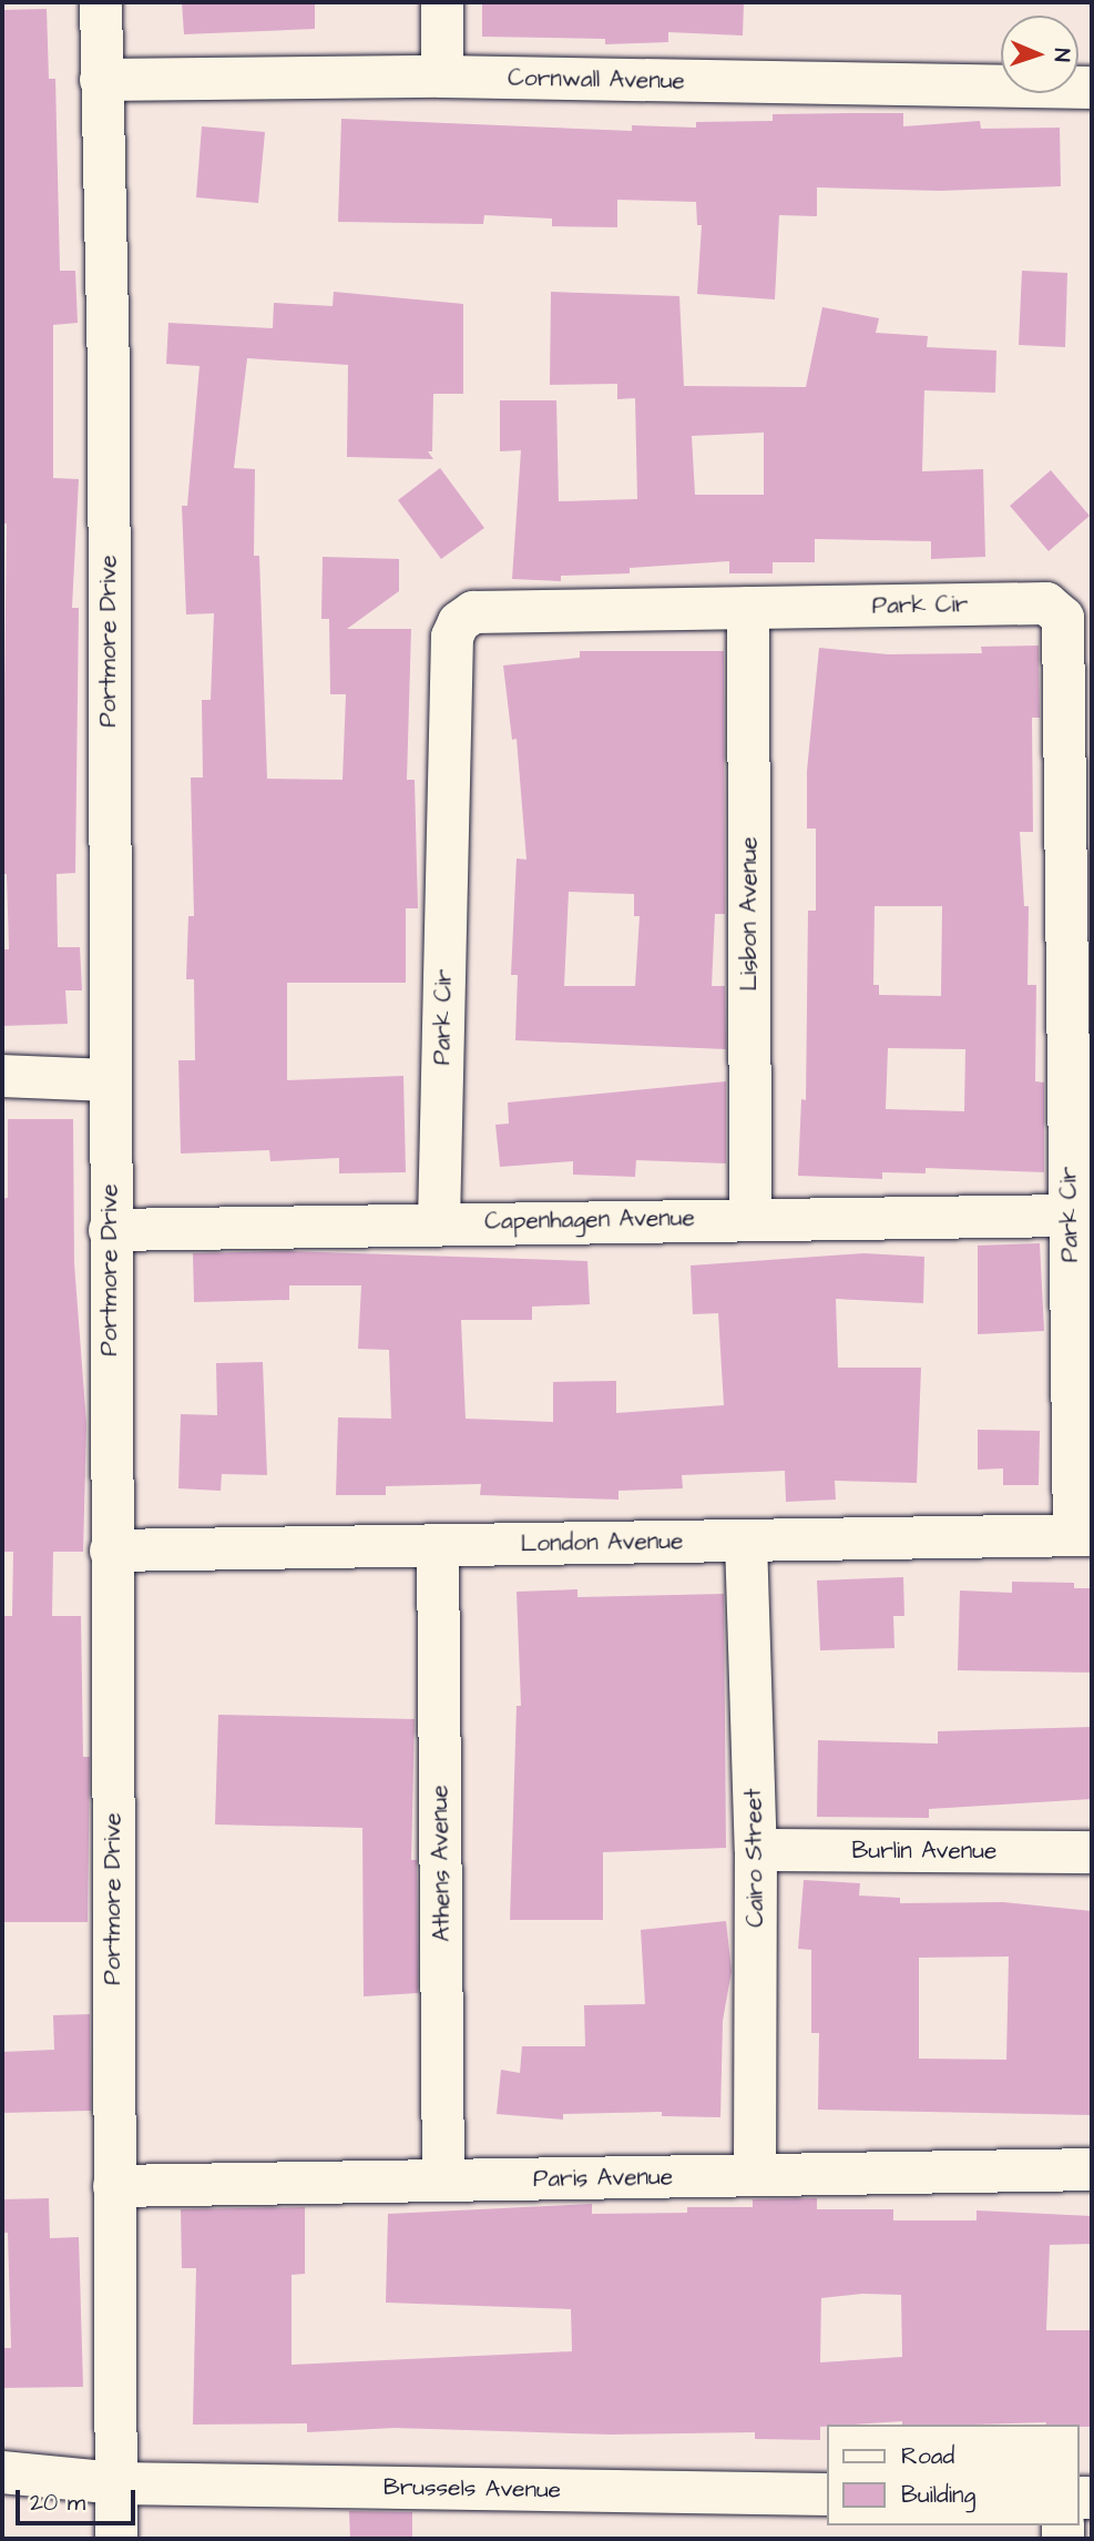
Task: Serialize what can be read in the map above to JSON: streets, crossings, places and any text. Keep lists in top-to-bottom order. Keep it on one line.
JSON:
{"streets":{"street":["Cornwall Avenue","Park Cir","Portmore Drive","Lisbon Avenue","Capenhagen Avenue","London Avenue","Burlin Avenue","Cairo Street","Athens Avenue","Paris Avenue","Brussels Avenue"]},"crossings":[["Cornwall Avenue","Portmore Drive"],["Park Cir","Lisbon Avenue"],["Park Cir","Capenhagen Avenue"],["Park Cir","London Avenue"],["Portmore Drive","Capenhagen Avenue"],["Portmore Drive","London Avenue"],["Portmore Drive","Paris Avenue"],["Portmore Drive","Brussels Avenue"],["Lisbon Avenue","Capenhagen Avenue"],["London Avenue","Cairo Street"],["London Avenue","Athens Avenue"],["Burlin Avenue","Cairo Street"],["Cairo Street","Paris Avenue"],["Athens Avenue","Paris Avenue"]],"legend":["Road","Building"],"scale_bar":"20 m","north":"right"}
